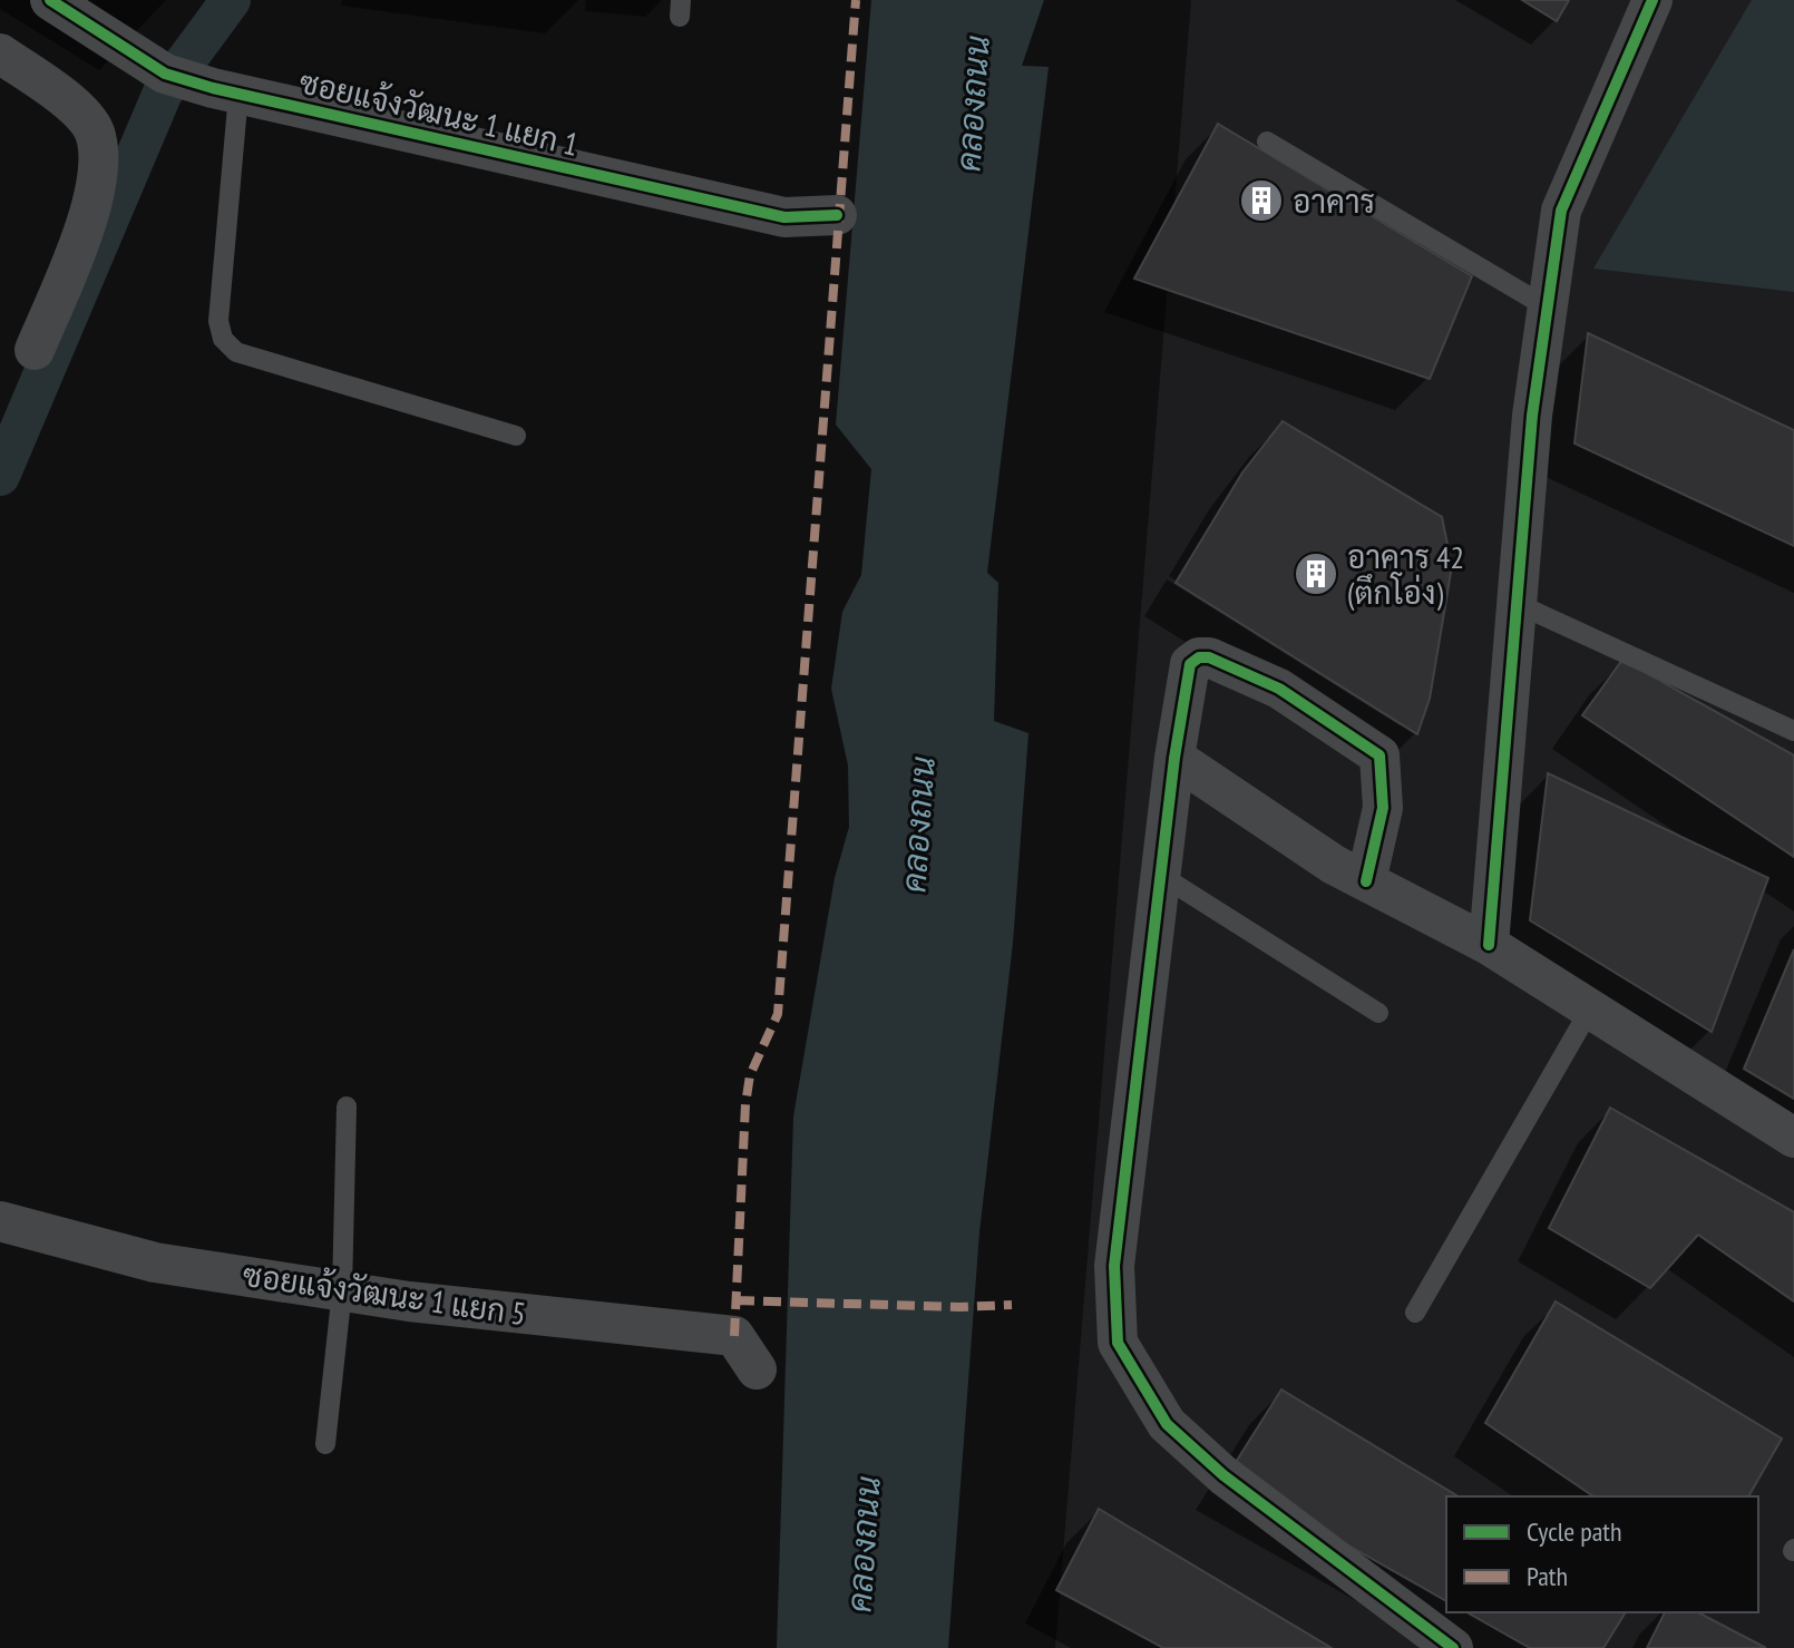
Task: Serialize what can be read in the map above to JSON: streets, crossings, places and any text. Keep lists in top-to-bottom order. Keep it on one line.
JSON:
{"streets":{"street":["ซอยแจ้งวัฒนะ 1 แยก 1","ซอยแจ้งวัฒนะ 1 แยก 5"]},"water":["คลองถนน"],"places":{"building":["อาคาร","อาคาร 42 (ตึกโอ่ง)"]},"legend":["Cycle path","Path"]}
